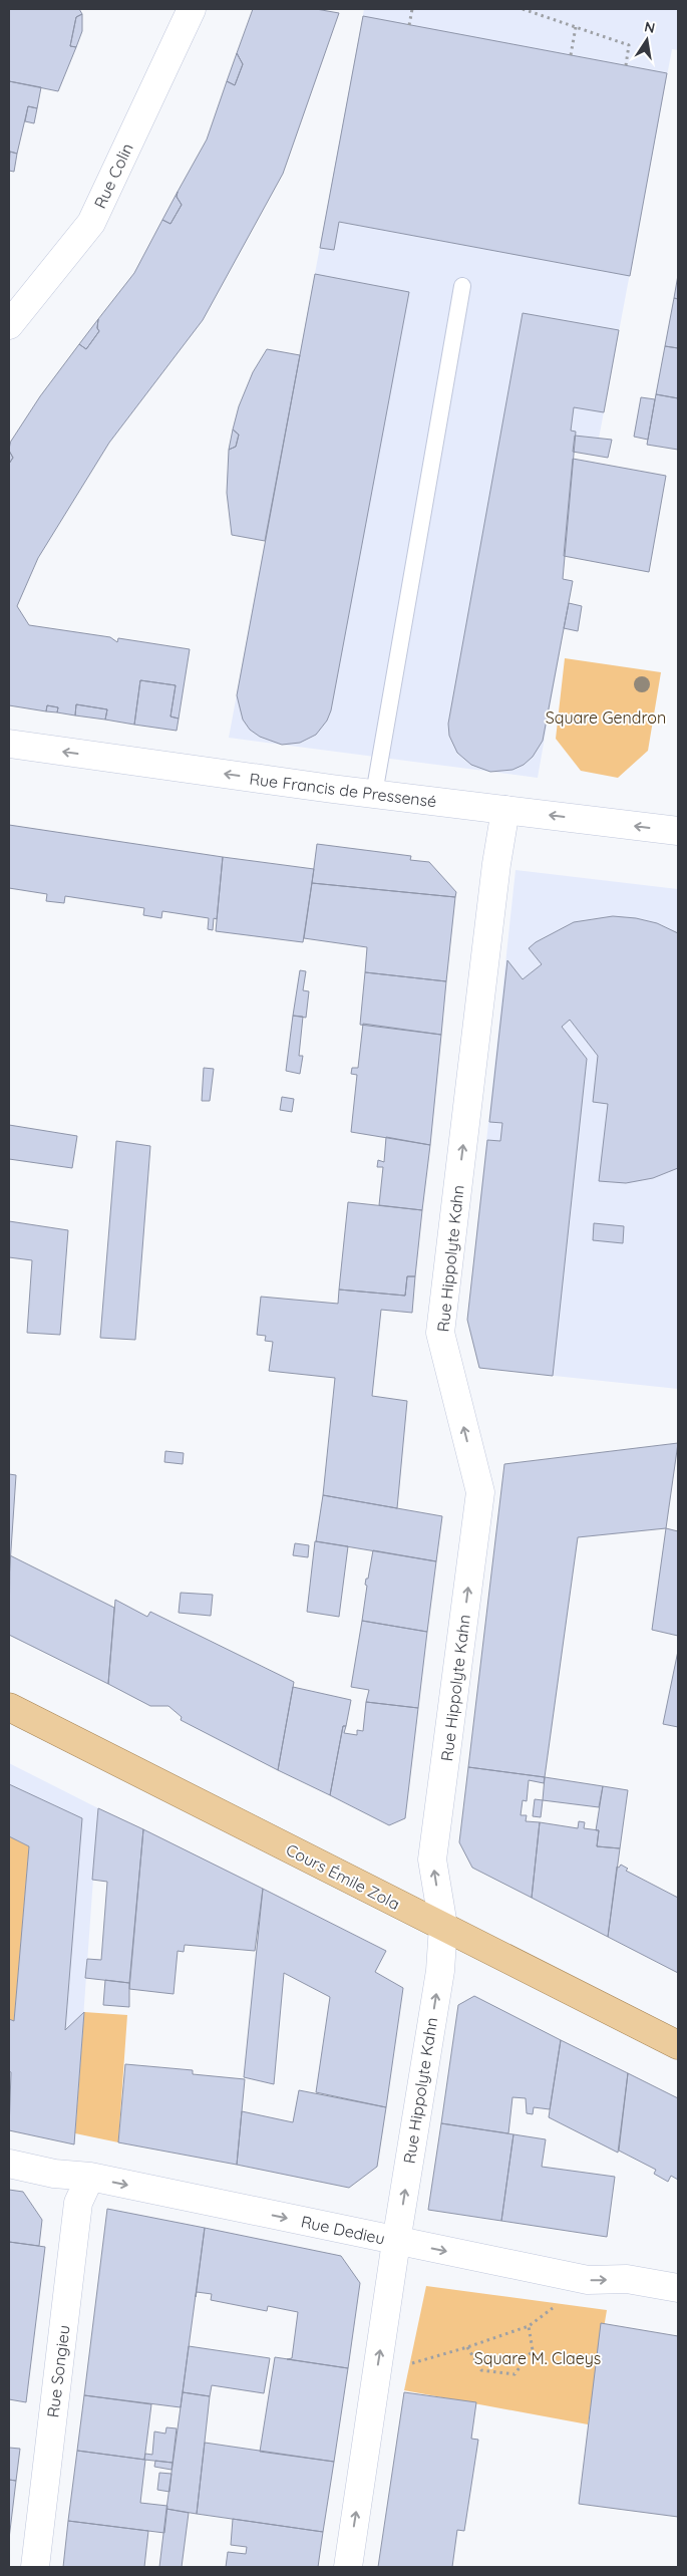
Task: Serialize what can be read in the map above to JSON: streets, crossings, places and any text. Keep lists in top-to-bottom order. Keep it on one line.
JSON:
{"streets":{"main road":["Cours Émile Zola"],"street":["Rue Colin","Rue Francis de Pressensé","Rue Hippolyte Kahn","Rue Dedieu","Rue Songieu"]},"crossings":[["Rue Francis de Pressensé","Rue Hippolyte Kahn"],["Rue Hippolyte Kahn","Cours Émile Zola"],["Rue Hippolyte Kahn","Rue Dedieu"],["Rue Dedieu","Rue Songieu"]],"one_way":["Rue Francis de Pressensé","Rue Hippolyte Kahn","Rue Dedieu"],"parks":["Square Gendron","Square M. Claeys"],"north":"top"}
